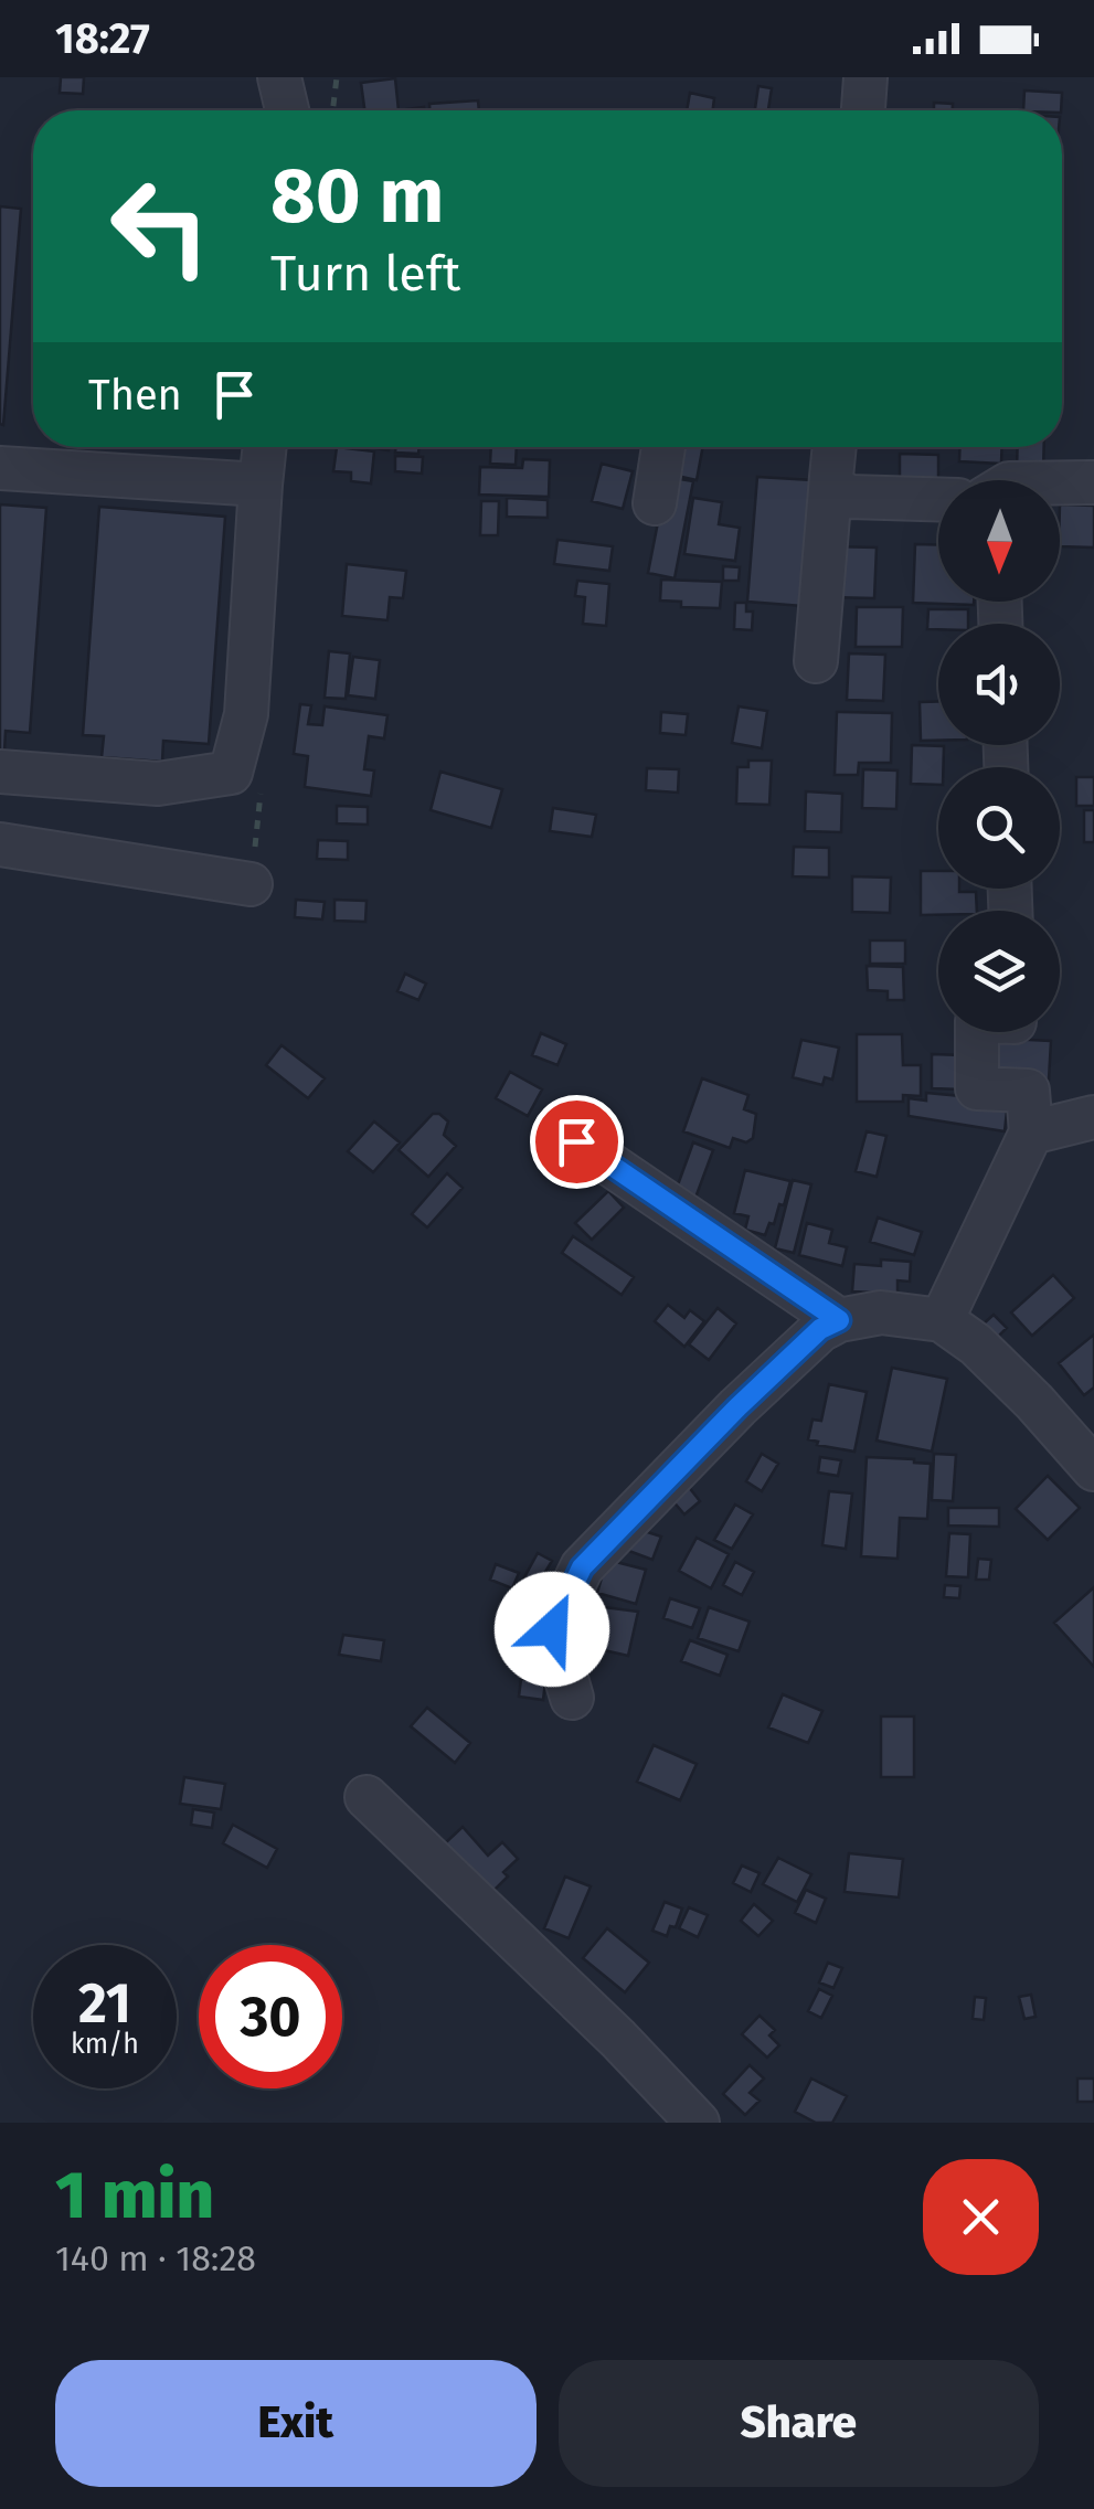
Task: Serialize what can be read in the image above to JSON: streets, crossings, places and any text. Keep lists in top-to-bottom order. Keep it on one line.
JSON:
{"north":"bottom","page":{"status":"18:27","turn":["80 m","Turn left"],"then":"Then","speed":"21 km/h","limit":"30","heading":["1 min","140 m · 18:28"],"buttons":["Exit","Share"]}}
